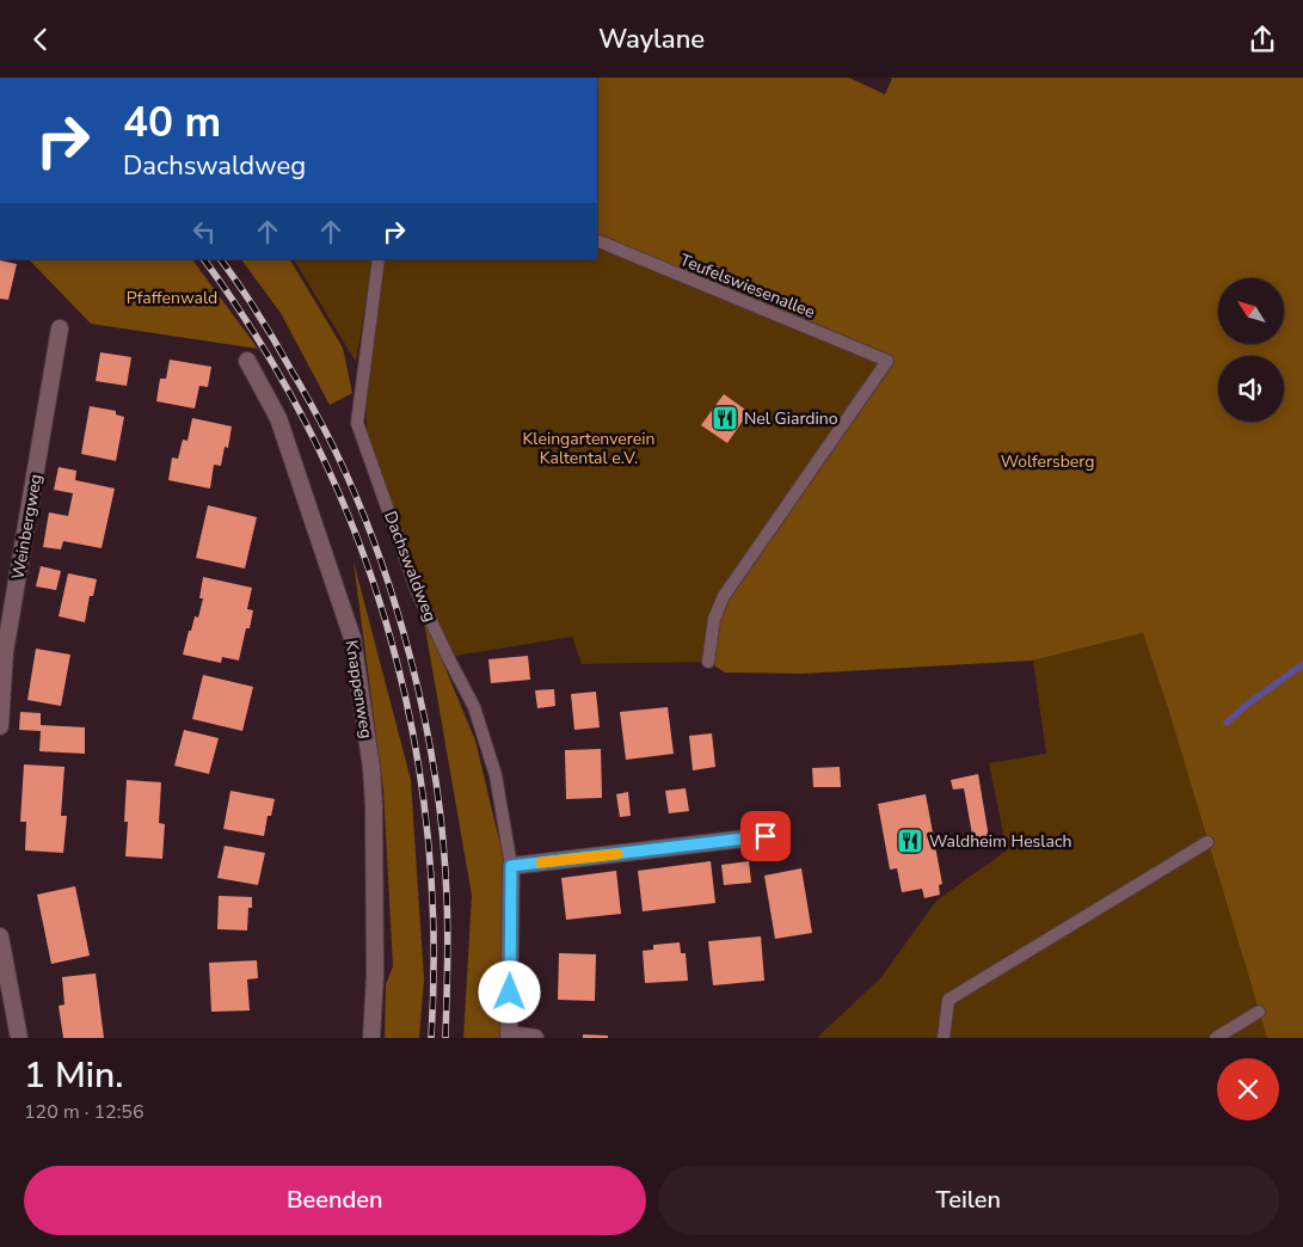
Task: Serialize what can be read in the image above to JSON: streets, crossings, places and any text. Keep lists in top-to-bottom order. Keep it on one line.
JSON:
{"streets":{"street":["Weinbergweg","Dachswaldweg","Knappenweg"],"lane":["Teufelswiesenallee"]},"parks":["Pfaffenwald","Kleingartenverein Kaltental e.V.","Wolfersberg"],"places":{"restaurant":["Nel Giardino","Waldheim Heslach"]},"north":"top left","page":{"header":"Waylane","turn":["40 m","Dachswaldweg"],"heading":["1 Min.","120 m · 12:56"],"buttons":["Beenden","Teilen"]}}
